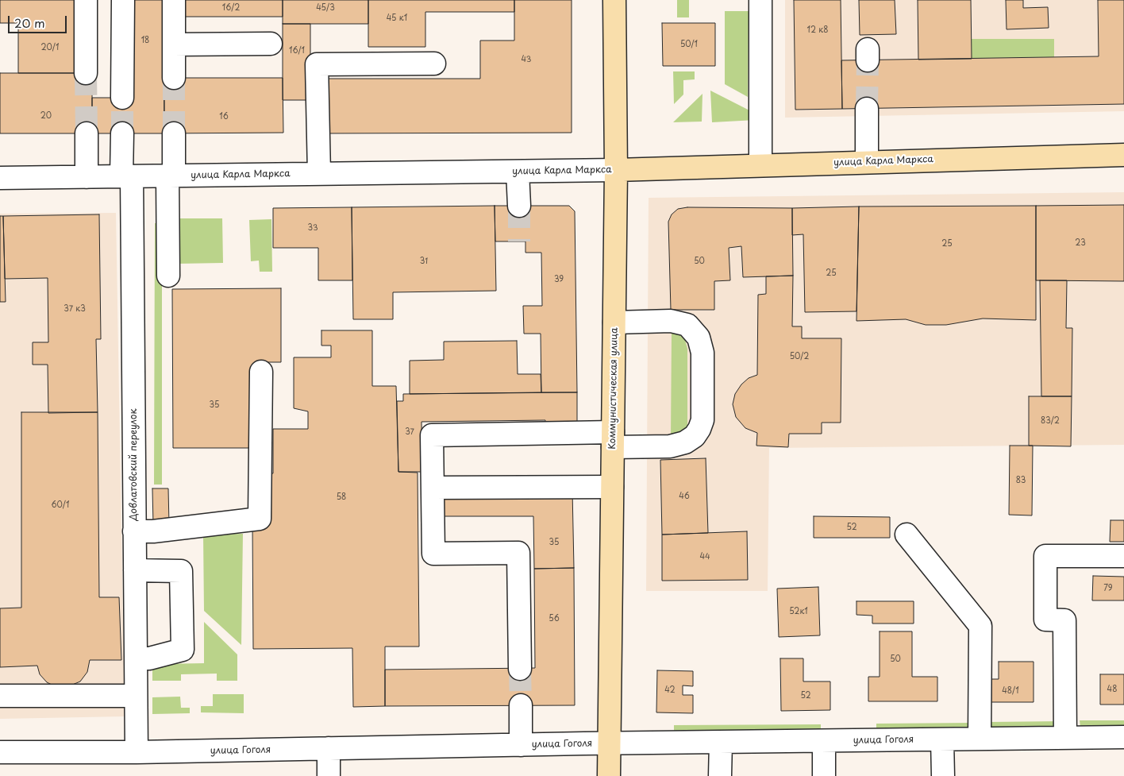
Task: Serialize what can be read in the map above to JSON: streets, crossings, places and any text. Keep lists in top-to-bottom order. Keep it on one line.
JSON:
{"streets":{"main road":["улица Карла Маркса","Коммунистическая улица"],"street":["Довлатовский переулок","улица Гоголя"]},"crossings":[["улица Карла Маркса","Коммунистическая улица"],["улица Карла Маркса","Довлатовский переулок"],["Коммунистическая улица","улица Гоголя"],["Довлатовский переулок","улица Гоголя"]],"house_numbers":["16/2","45/3","45 к1","12 к8","18","50/1","20/1","16/1","43","20","16","33","23","25","31","50","25","39","37 к3","50/2","35","83/2","37","83","46","58","60/1","52","35","44","79","52к1","56","50","48","42","48/1","52"],"scale_bar":"20 m"}
